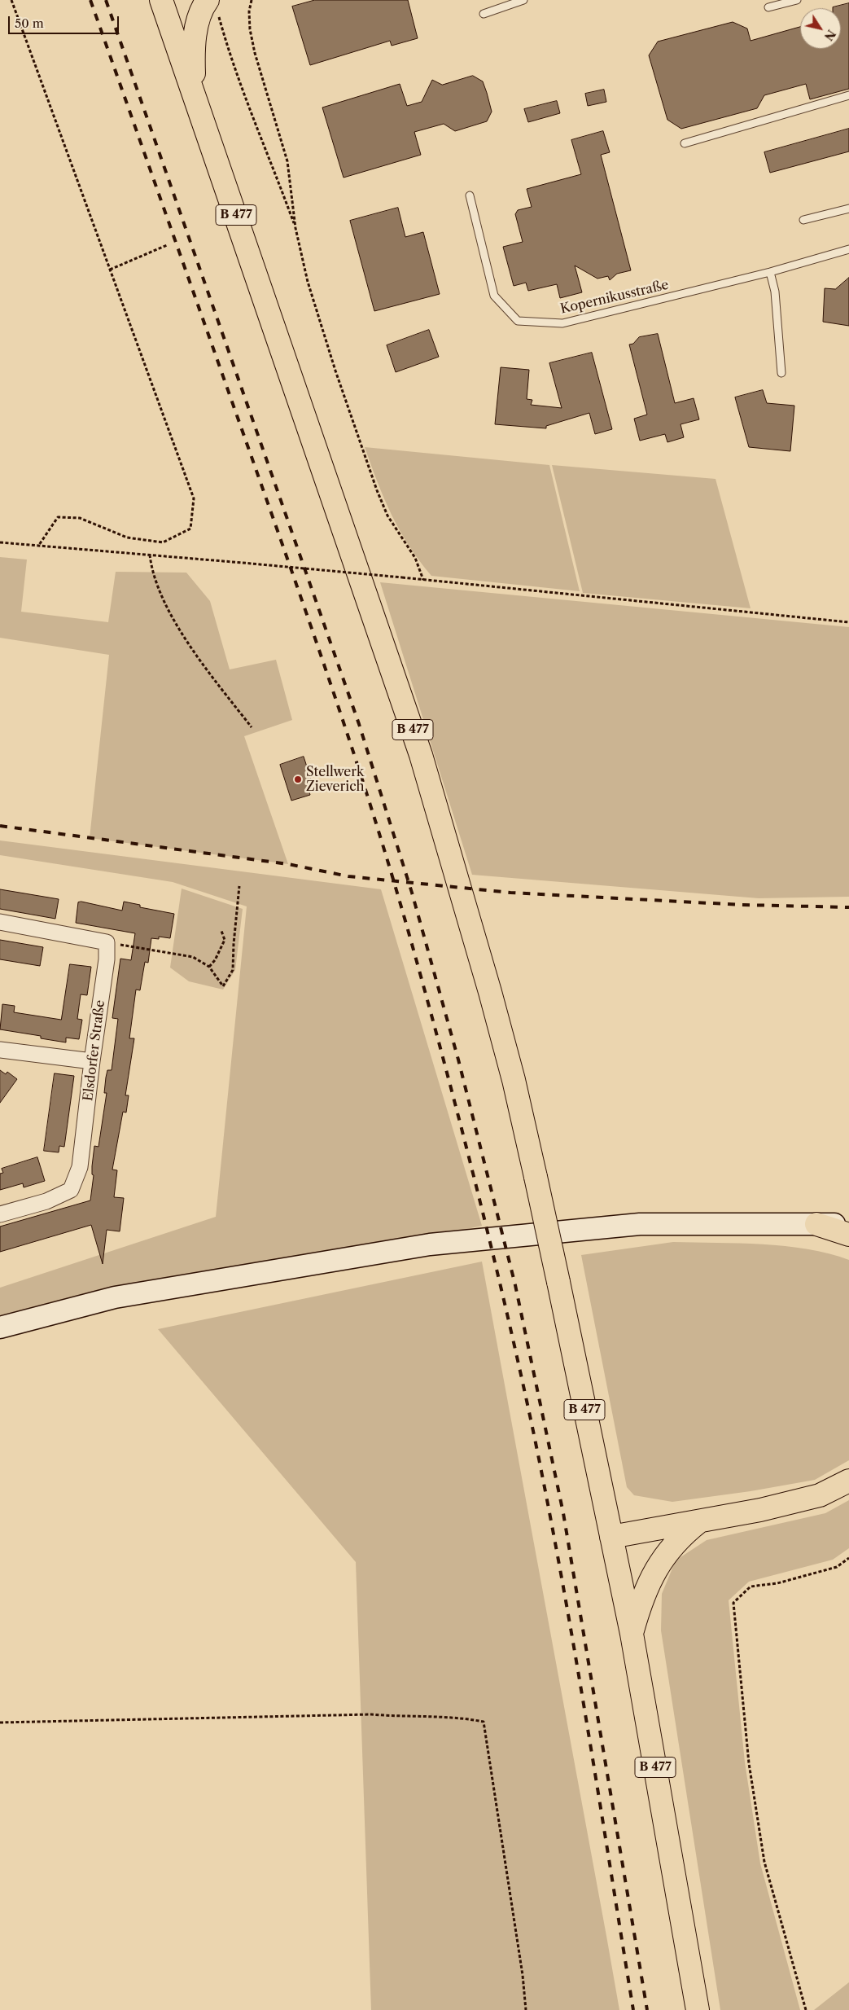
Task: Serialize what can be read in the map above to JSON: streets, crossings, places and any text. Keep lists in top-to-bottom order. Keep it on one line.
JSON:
{"streets":{"main road":["B 477"],"street":["Elsdorfer Straße"],"lane":["Kopernikusstraße"]},"places":["Stellwerk Zieverich"],"scale_bar":"50 m","north":"bottom right"}
